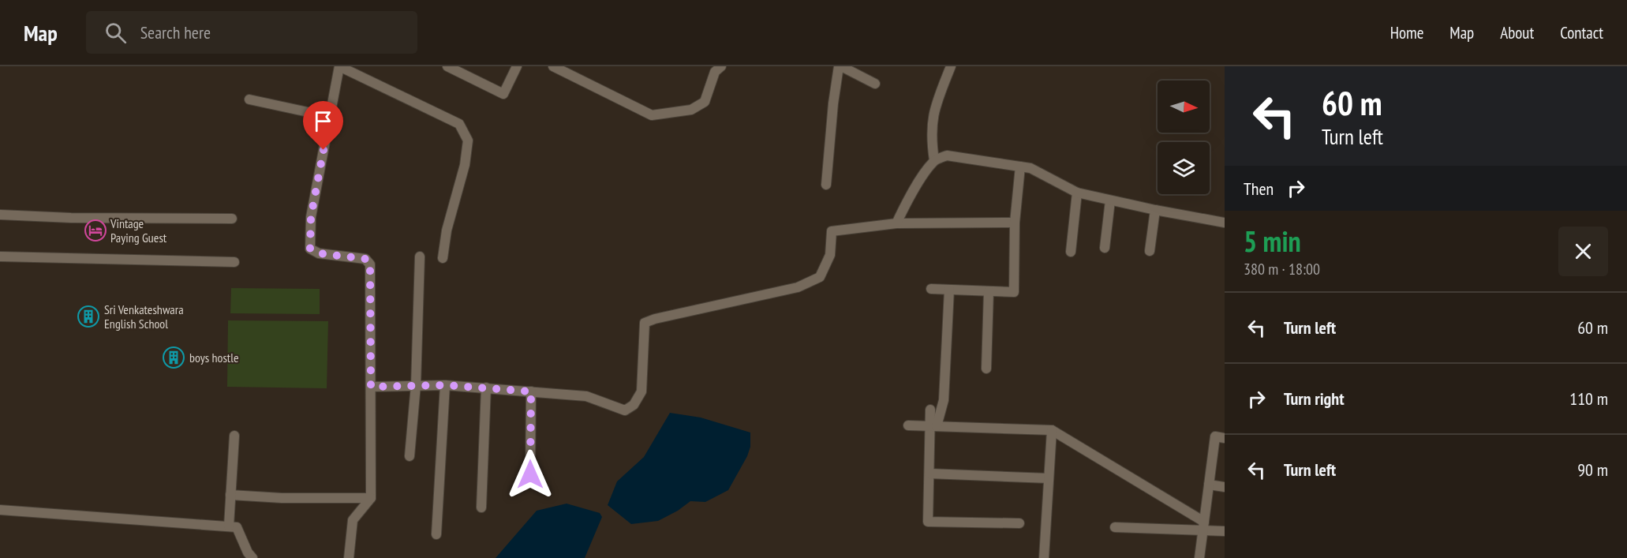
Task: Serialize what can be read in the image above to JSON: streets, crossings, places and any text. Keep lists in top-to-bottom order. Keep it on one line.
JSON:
{"places":{"hotel":["Vintage Paying Guest"],"building":["Sri Venkateshwara English School","boys hostle"]},"north":"right","page":{"header":"Map","search":"Search here","nav":["Home","Map","About","Contact"],"turn":["60 m","Turn left"],"then":"Then","heading":["5 min","380 m · 18:00"],"list":[{"name":"Turn left","value":"60 m"},{"name":"Turn right","value":"110 m"},{"name":"Turn left","value":"90 m"}]}}
